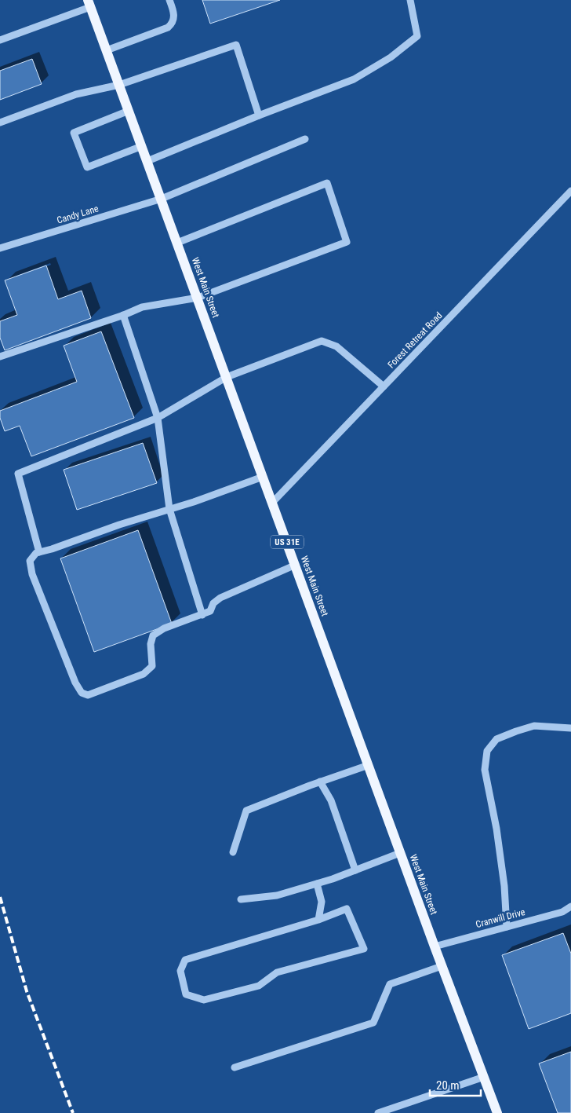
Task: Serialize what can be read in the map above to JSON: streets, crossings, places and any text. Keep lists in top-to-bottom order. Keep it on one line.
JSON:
{"streets":{"main road":["West Main Street","US 31E"],"street":["Candy Lane","Forest Retreat Road","Cranwill Drive"]},"crossings":[["Candy Lane","West Main Street"],["West Main Street","Forest Retreat Road"],["West Main Street","Cranwill Drive"]],"scale_bar":"20 m"}
